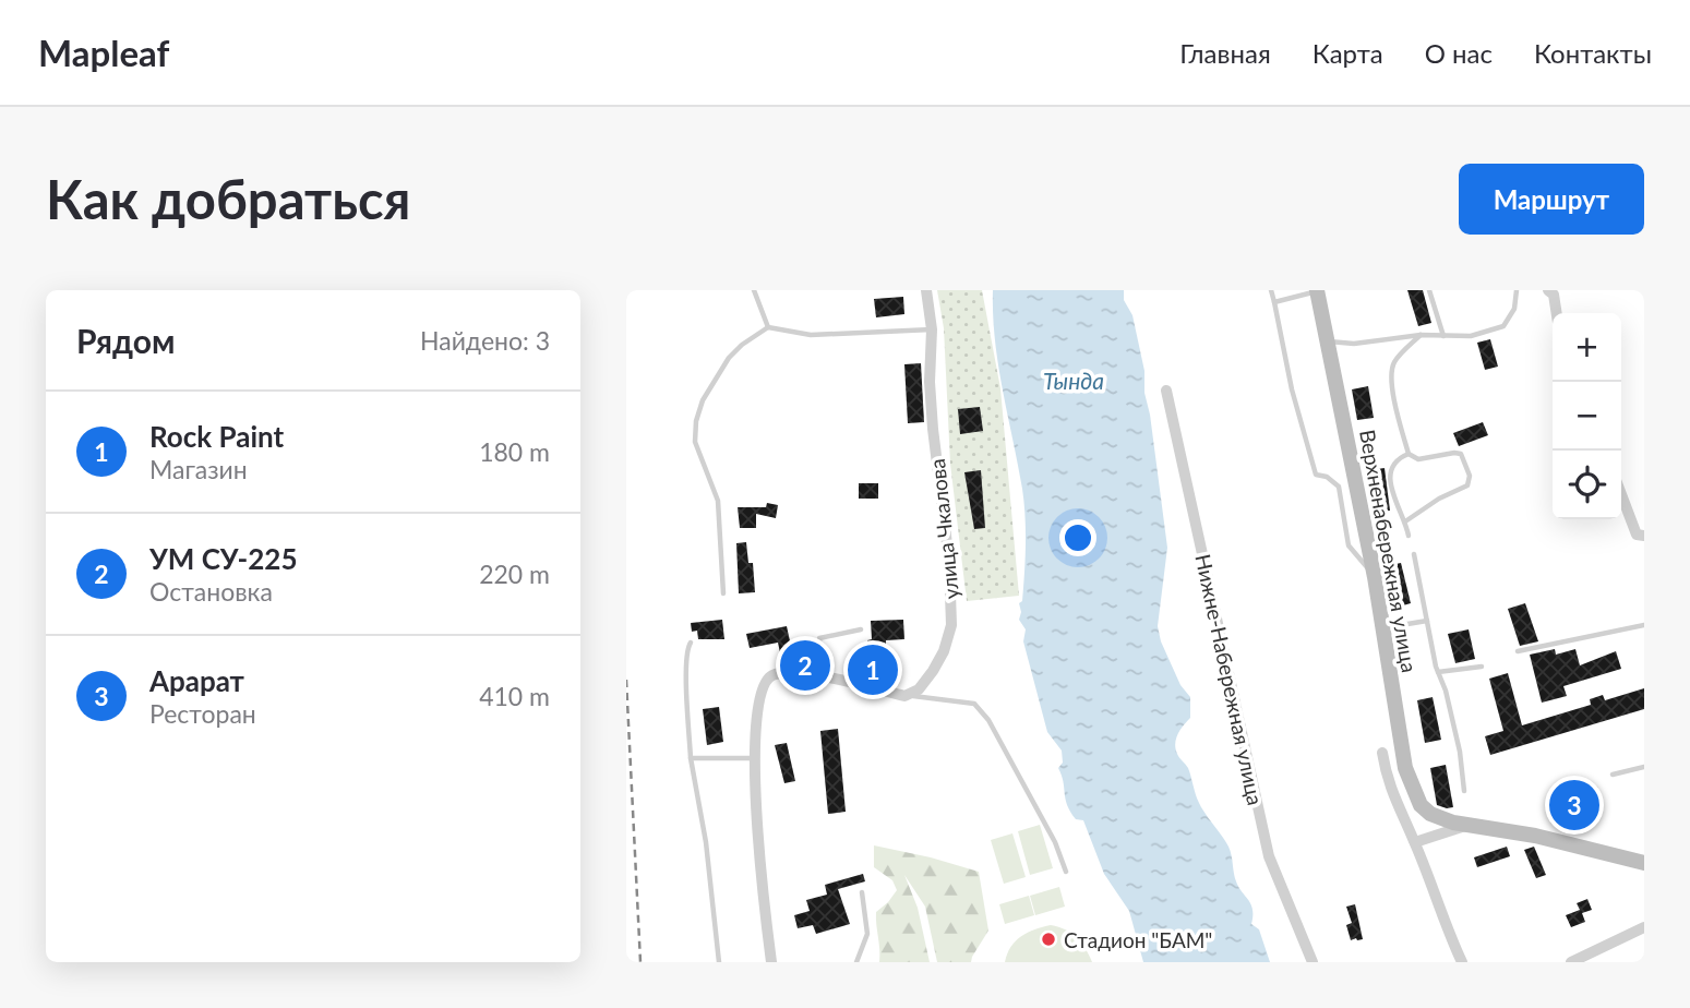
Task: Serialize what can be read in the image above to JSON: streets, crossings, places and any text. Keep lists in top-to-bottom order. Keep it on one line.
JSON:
{"streets":{"street":["улица Чкалова","Верхненабережная улица","Нижне-Набережная улица"]},"water":["Тында"],"places":["Стадион \"БАМ\""],"page":{"header":"Mapleaf","nav":["Главная","Карта","О нас","Контакты"],"buttons":"Маршрут","title":"Как добраться","heading":["Рядом","Найдено: 3"],"map_buttons":["+","−"],"list":[{"mark":"1","name":"Rock Paint","note":"Магазин","value":"180 m"},{"mark":"2","name":"УМ СУ-225","note":"Остановка","value":"220 m"},{"mark":"3","name":"Арарат","note":"Ресторан","value":"410 m"}],"pins":["2","1","3"]}}
